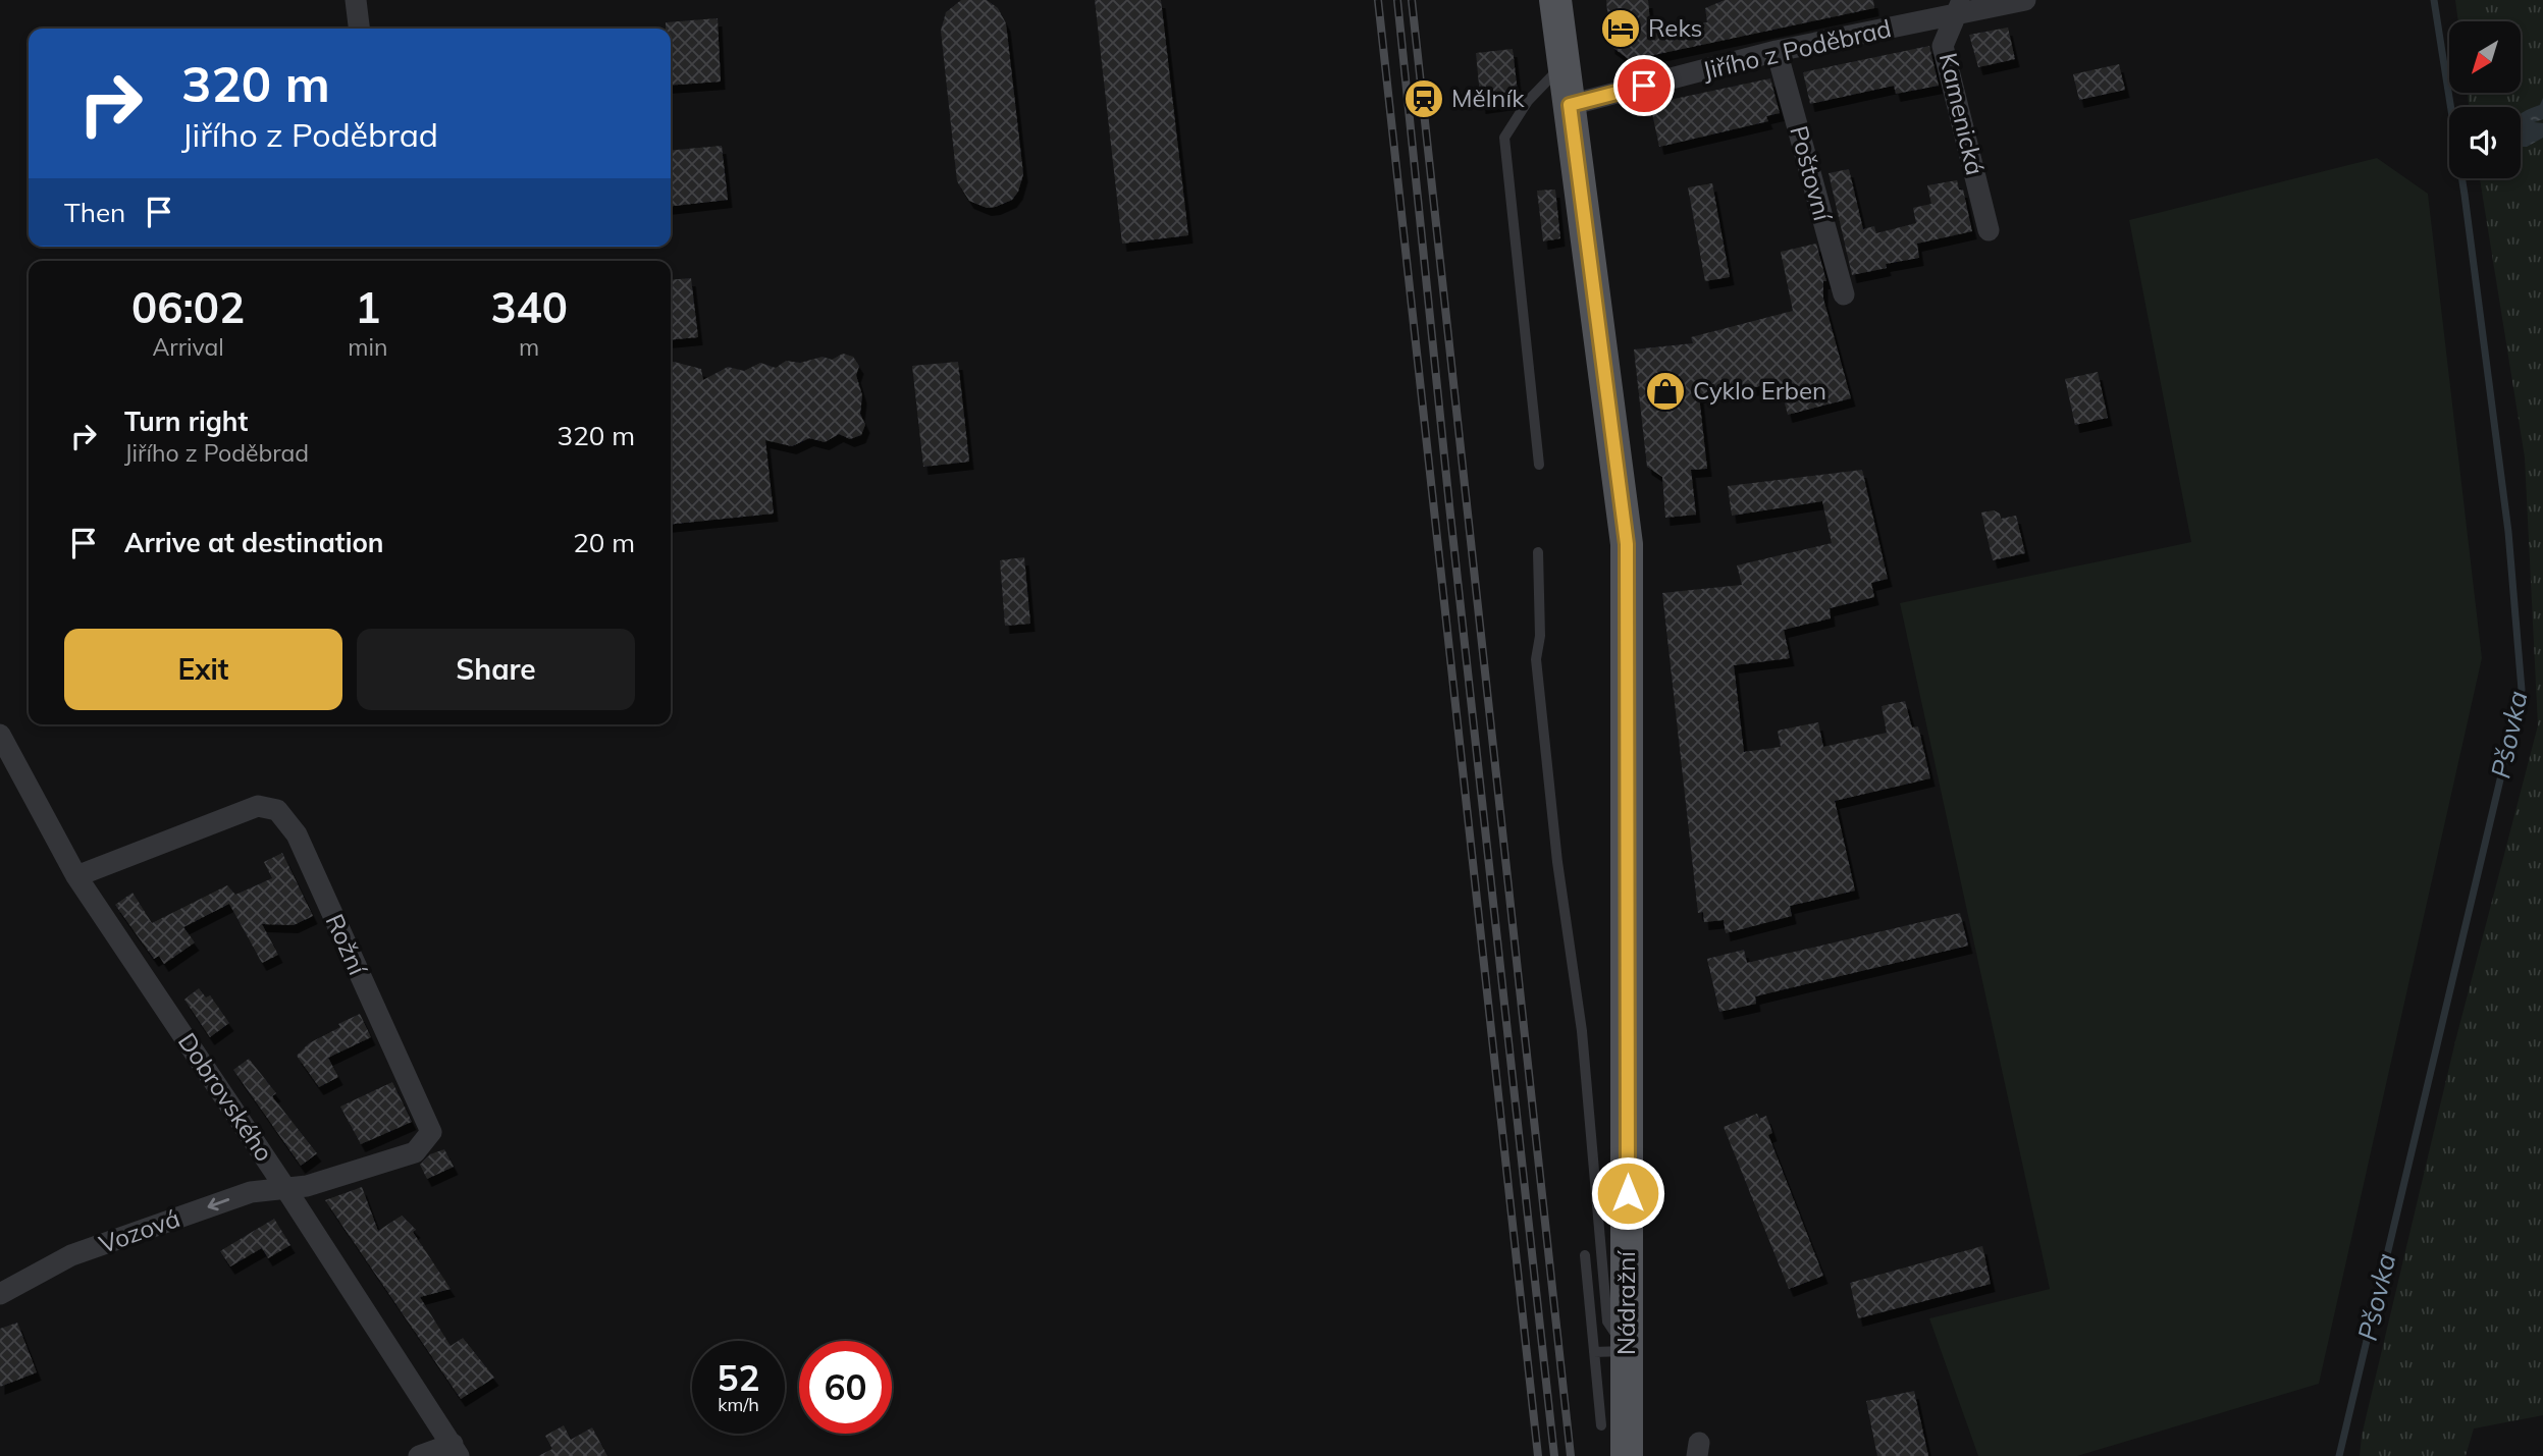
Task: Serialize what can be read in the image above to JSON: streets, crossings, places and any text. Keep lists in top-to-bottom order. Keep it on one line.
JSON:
{"streets":{"main road":["Nádražní"],"street":["Jiřího z Poděbrad","Kamenická","Poštovní","Rožní","Dobrovského","Vozová"]},"crossings":[["Jiřího z Poděbrad","Kamenická"],["Jiřího z Poděbrad","Poštovní"],["Jiřího z Poděbrad","Nádražní"],["Rožní","Dobrovského"],["Rožní","Vozová"],["Dobrovského","Vozová"]],"one_way":["Vozová"],"water":["Pšovka"],"places":{"hotel":["Reks"],"station":["Mělník"],"shop":["Cyklo Erben"]},"north":"bottom left","page":{"turn":["320 m","Jiřího z Poděbrad"],"then":"Then","eta":["06:02","Arrival","1","min","340","m"],"list":[{"name":"Turn right","note":"Jiřího z Poděbrad","value":"320 m"},{"name":"Arrive at destination","value":"20 m"}],"buttons":["Exit","Share"],"speed":"52 km/h","limit":"60"}}
